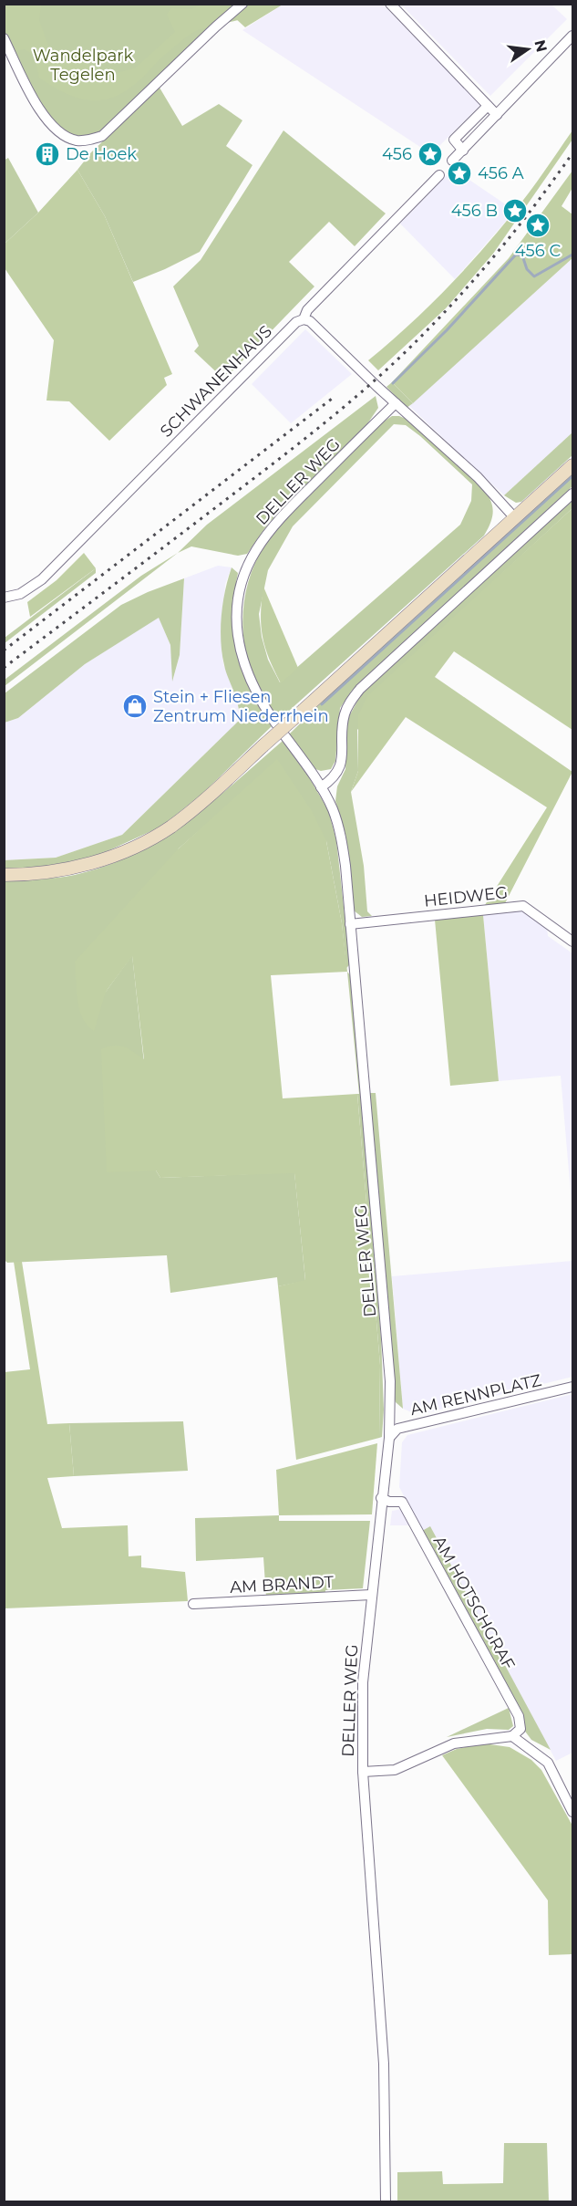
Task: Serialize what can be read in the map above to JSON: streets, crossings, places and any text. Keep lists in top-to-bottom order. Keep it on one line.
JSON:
{"streets":{"street":["SCHWANENHAUS","DELLER WEG","HEIDWEG","AM RENNPLATZ","AM BRANDT","AM HOTSCHGRAF"]},"crossings":[["DELLER WEG","HEIDWEG"],["DELLER WEG","AM RENNPLATZ"],["DELLER WEG","AM BRANDT"],["DELLER WEG","AM HOTSCHGRAF"]],"parks":["Wandelpark Tegelen"],"places":{"building":["De Hoek"],"place":["456","456 A","456 B","456 C"],"shop":["Stein + Fliesen Zentrum Niederrhein"]},"north":"right"}
